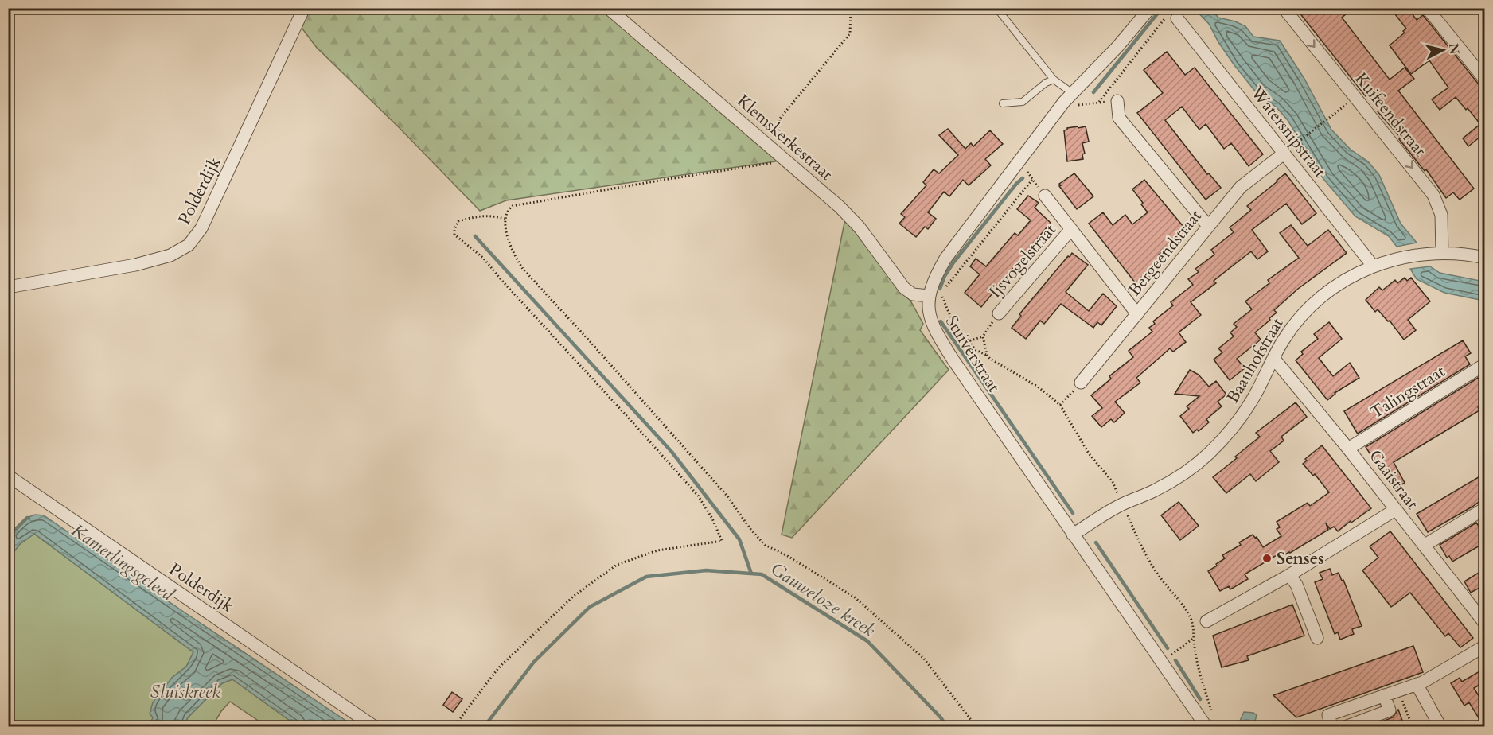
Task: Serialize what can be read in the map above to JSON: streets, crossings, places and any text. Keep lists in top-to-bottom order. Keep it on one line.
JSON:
{"streets":{"street":["Kuifeendstraat","Watersnipstraat","Klemskerkestraat","Polderdijk","Bergeendstraat","Ijsvogelstraat","Stuiverstraat","Baanhofstraat","Talingstraat","Gaaistraat"]},"crossings":[["Kuifeendstraat","Baanhofstraat"],["Watersnipstraat","Bergeendstraat"],["Watersnipstraat","Baanhofstraat"],["Klemskerkestraat","Stuiverstraat"],["Bergeendstraat","Ijsvogelstraat"],["Stuiverstraat","Baanhofstraat"],["Baanhofstraat","Gaaistraat"],["Talingstraat","Gaaistraat"]],"one_way":["Kuifeendstraat"],"water":["Kamerlingsgeleed","Gauweloze kreek","Sluiskreek"],"places":["Senses"],"north":"right"}
